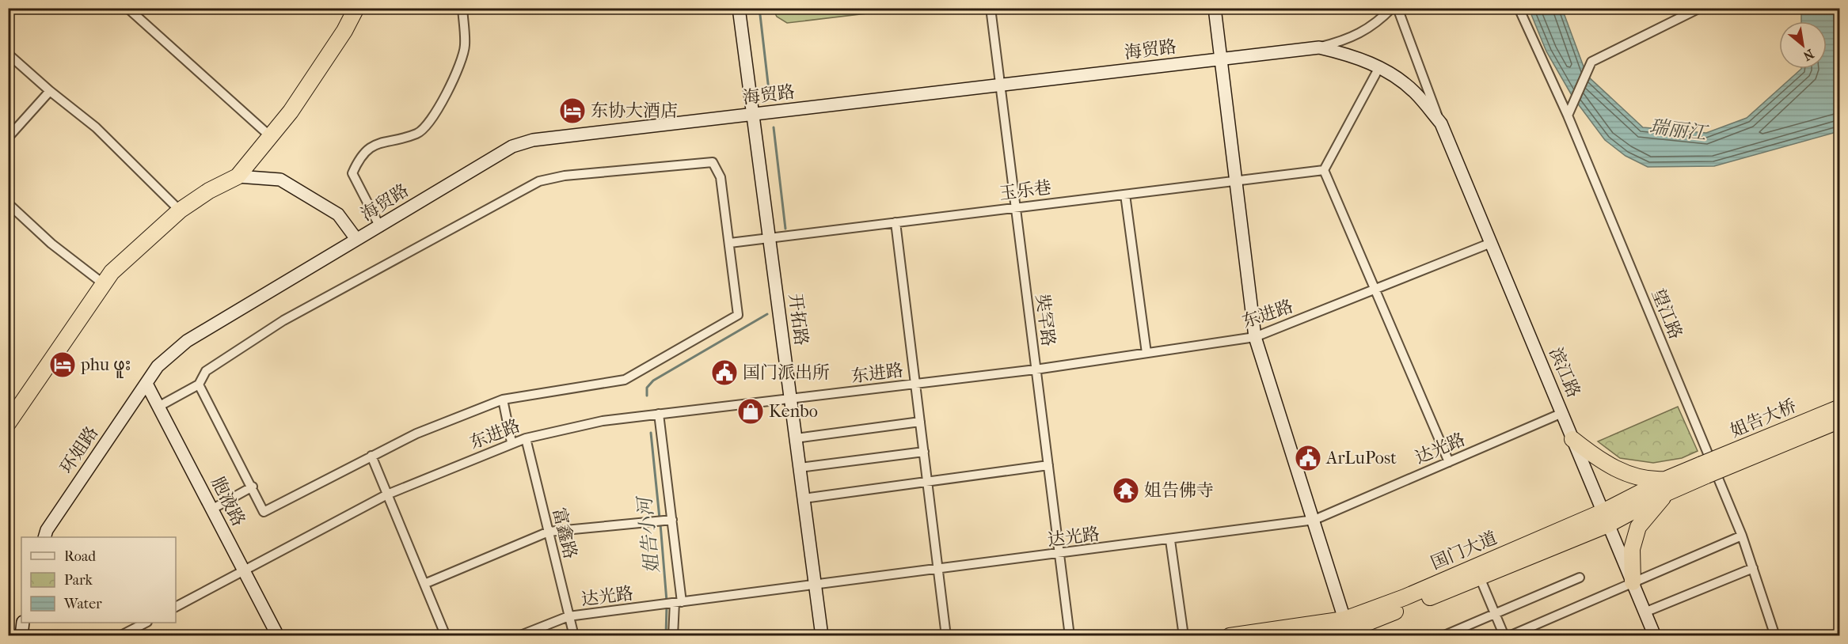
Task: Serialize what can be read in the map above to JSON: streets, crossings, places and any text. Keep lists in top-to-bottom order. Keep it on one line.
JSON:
{"streets":{"highway":["姐告大桥","国门大道"],"street":["海贸路","玉乐巷","东进路","望江路","开拓路","奘罕路","滨江路","达光路","环姐路","胞液路","富鑫路"]},"crossings":[["海贸路","开拓路"],["海贸路","奘罕路"],["海贸路","滨江路"],["海贸路","环姐路"],["海贸路","胞液路"],["玉乐巷","开拓路"],["玉乐巷","奘罕路"],["东进路","开拓路"],["东进路","奘罕路"],["东进路","滨江路"],["东进路","胞液路"],["东进路","富鑫路"],["开拓路","达光路"],["奘罕路","达光路"],["滨江路","达光路"],["滨江路","国门大道"],["姐告大桥","国门大道"],["达光路","富鑫路"],["环姐路","胞液路"]],"water":["瑞丽江","姐告小河"],"places":{"hotel":["东协大酒店","phu ဖူး"],"public building":["国门派出所","ArLuPost"],"shop":["Kenbo"],"temple":["姐告佛寺"]},"legend":["Road","Park","Water"],"north":"bottom right"}
